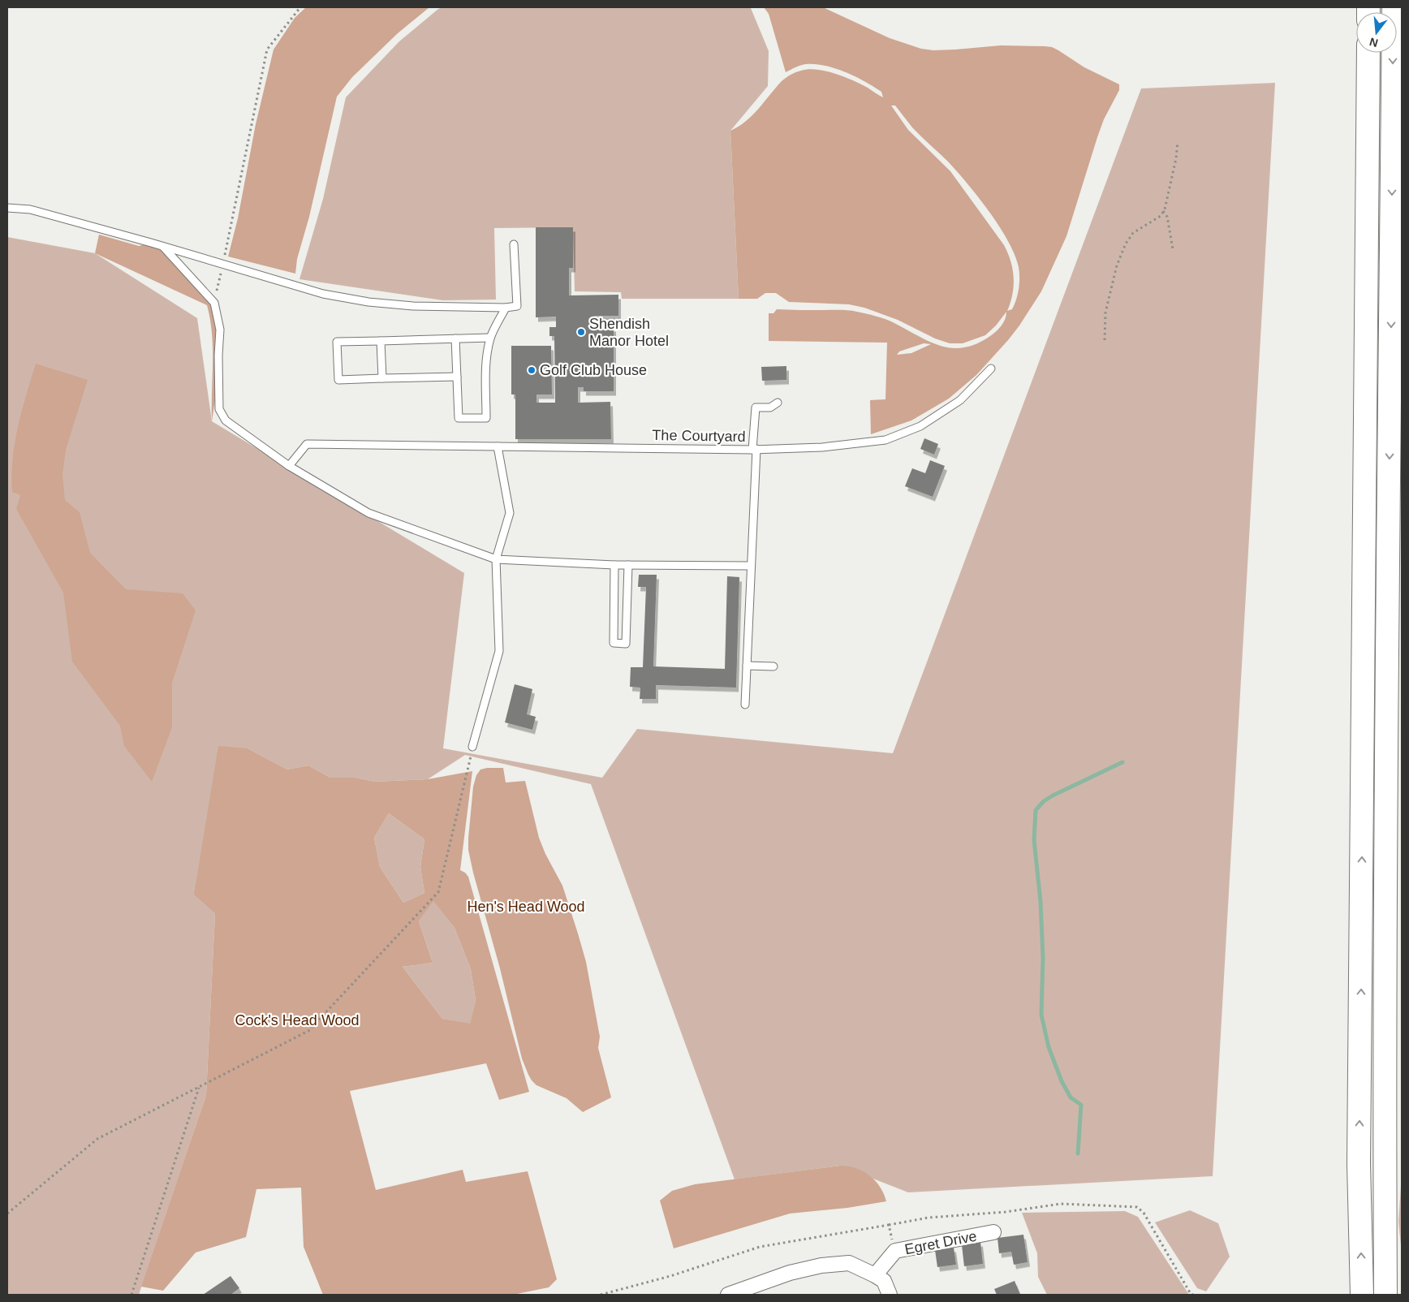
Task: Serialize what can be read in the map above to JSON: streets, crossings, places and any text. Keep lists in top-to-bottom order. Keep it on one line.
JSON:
{"streets":{"street":["Egret Drive"],"lane":["The Courtyard"]},"parks":["Hen's Head Wood","Cock's Head Wood"],"places":["Shendish Manor Hotel","Golf Club House"],"north":"bottom"}
